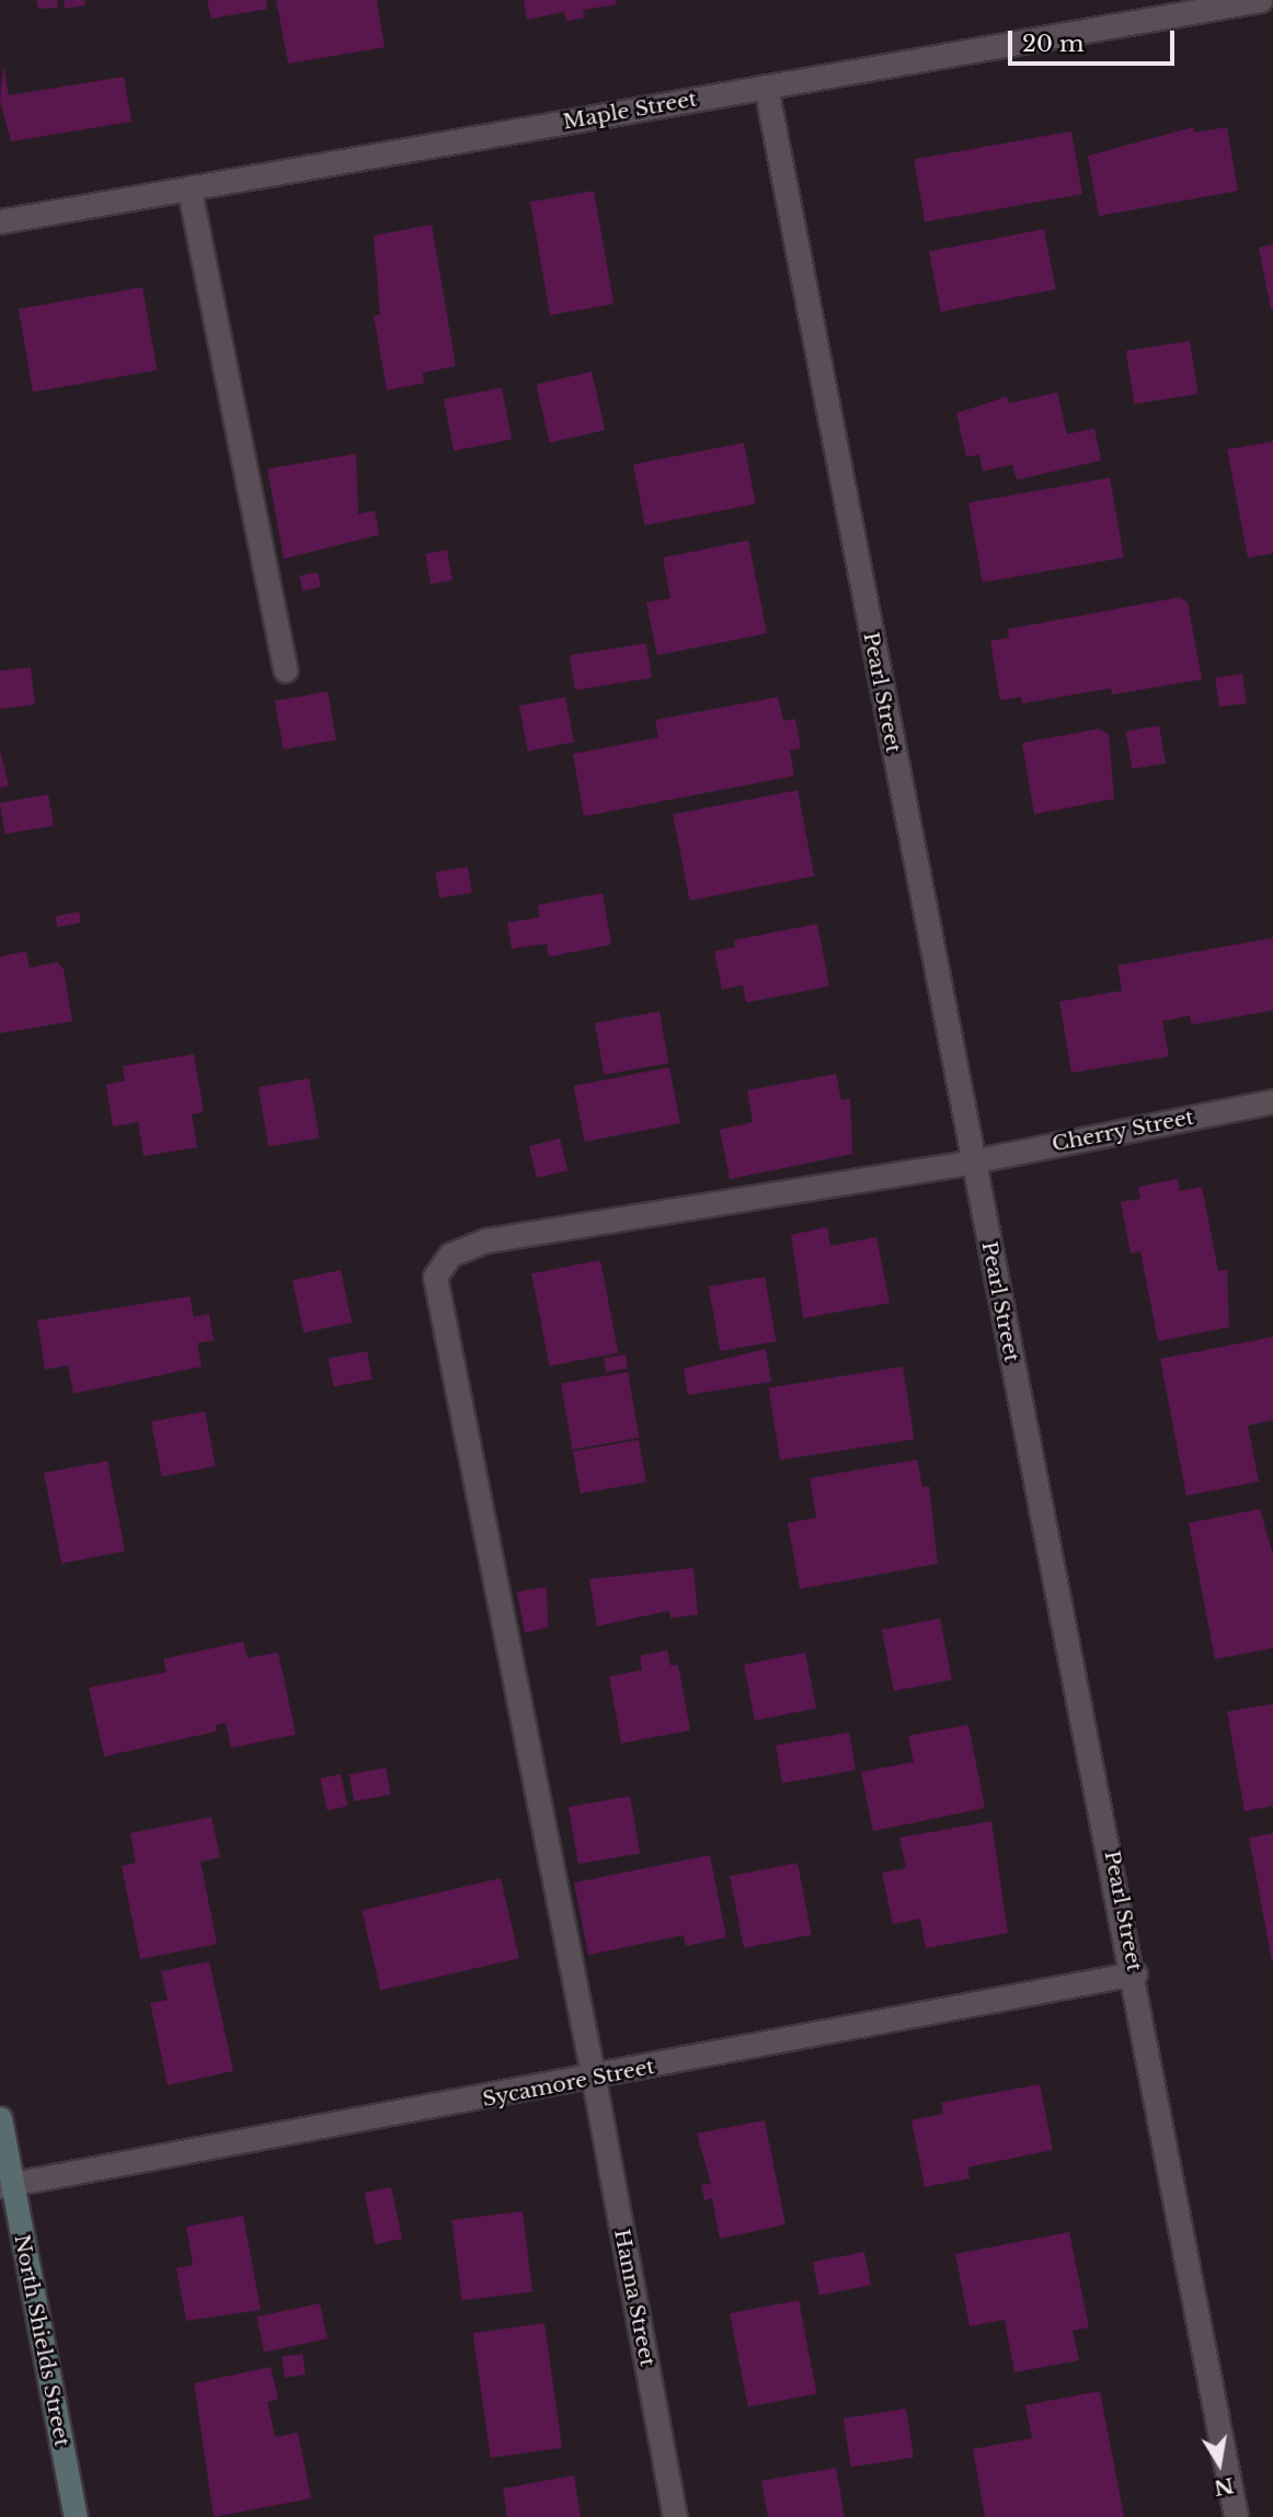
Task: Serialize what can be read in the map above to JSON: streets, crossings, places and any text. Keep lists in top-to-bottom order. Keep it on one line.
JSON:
{"streets":{"main road":["North Shields Street"],"street":["Maple Street","Pearl Street","Cherry Street","Sycamore Street","Hanna Street"]},"crossings":[["Maple Street","Pearl Street"],["Pearl Street","Cherry Street"],["Pearl Street","Sycamore Street"],["Cherry Street","Sycamore Street"],["Cherry Street","Hanna Street"],["Sycamore Street","Hanna Street"],["Sycamore Street","North Shields Street"]],"scale_bar":"20 m","north":"bottom"}
